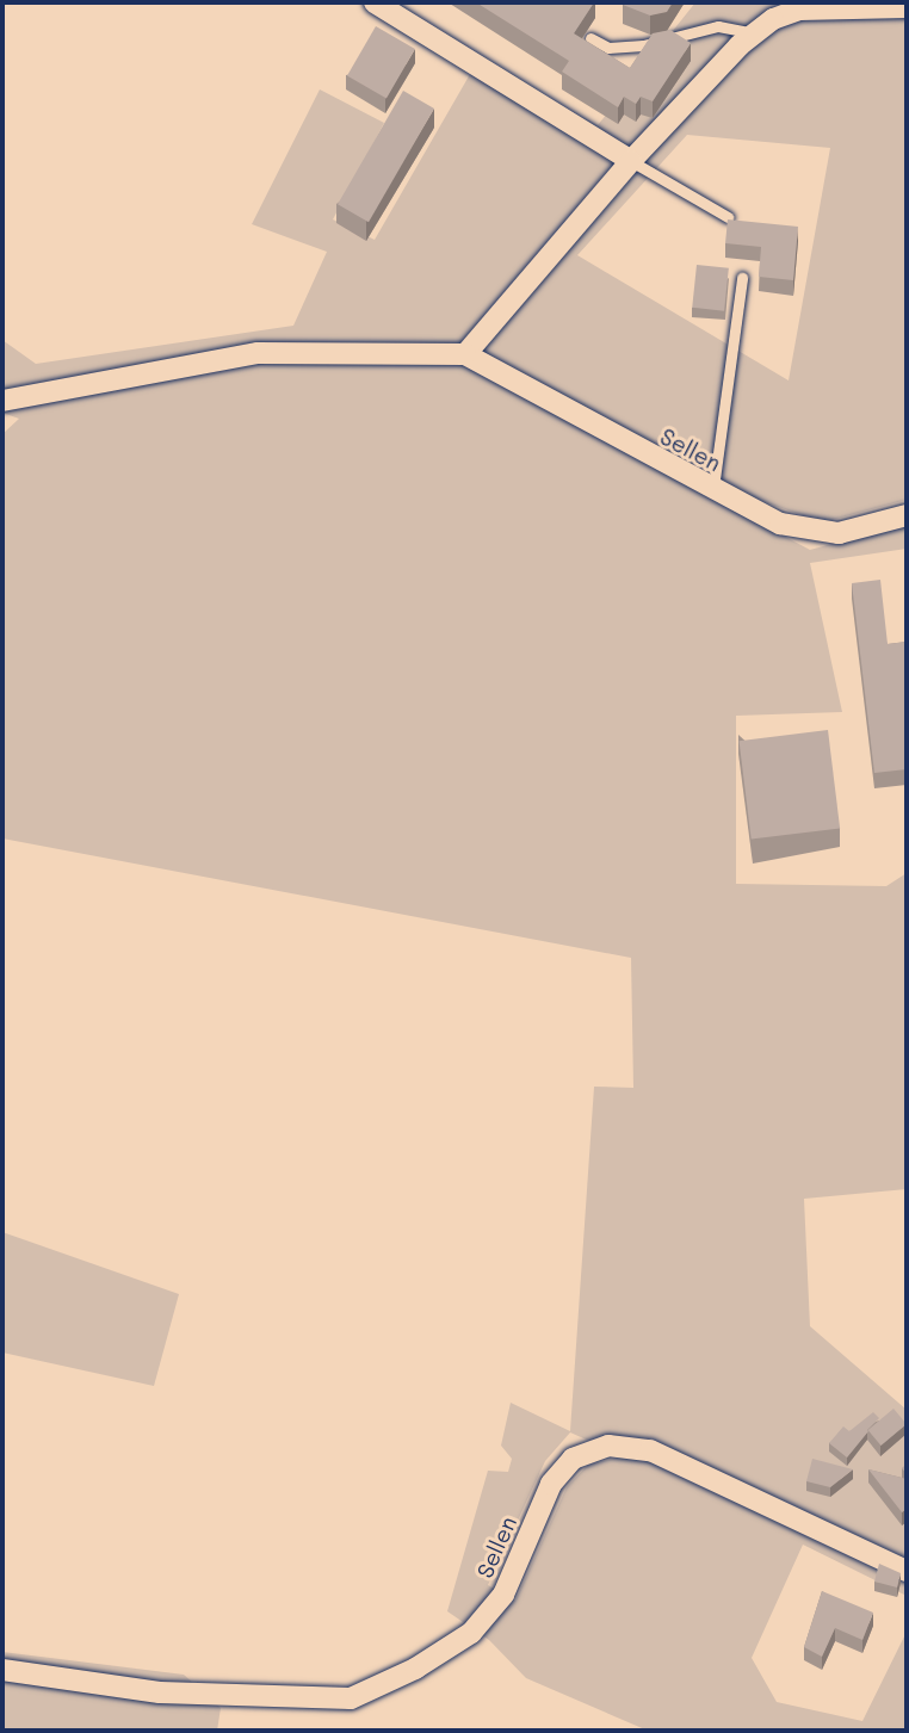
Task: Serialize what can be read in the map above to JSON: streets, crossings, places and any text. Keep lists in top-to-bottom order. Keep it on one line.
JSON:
{"streets":{"street":["Sellen"]}}
